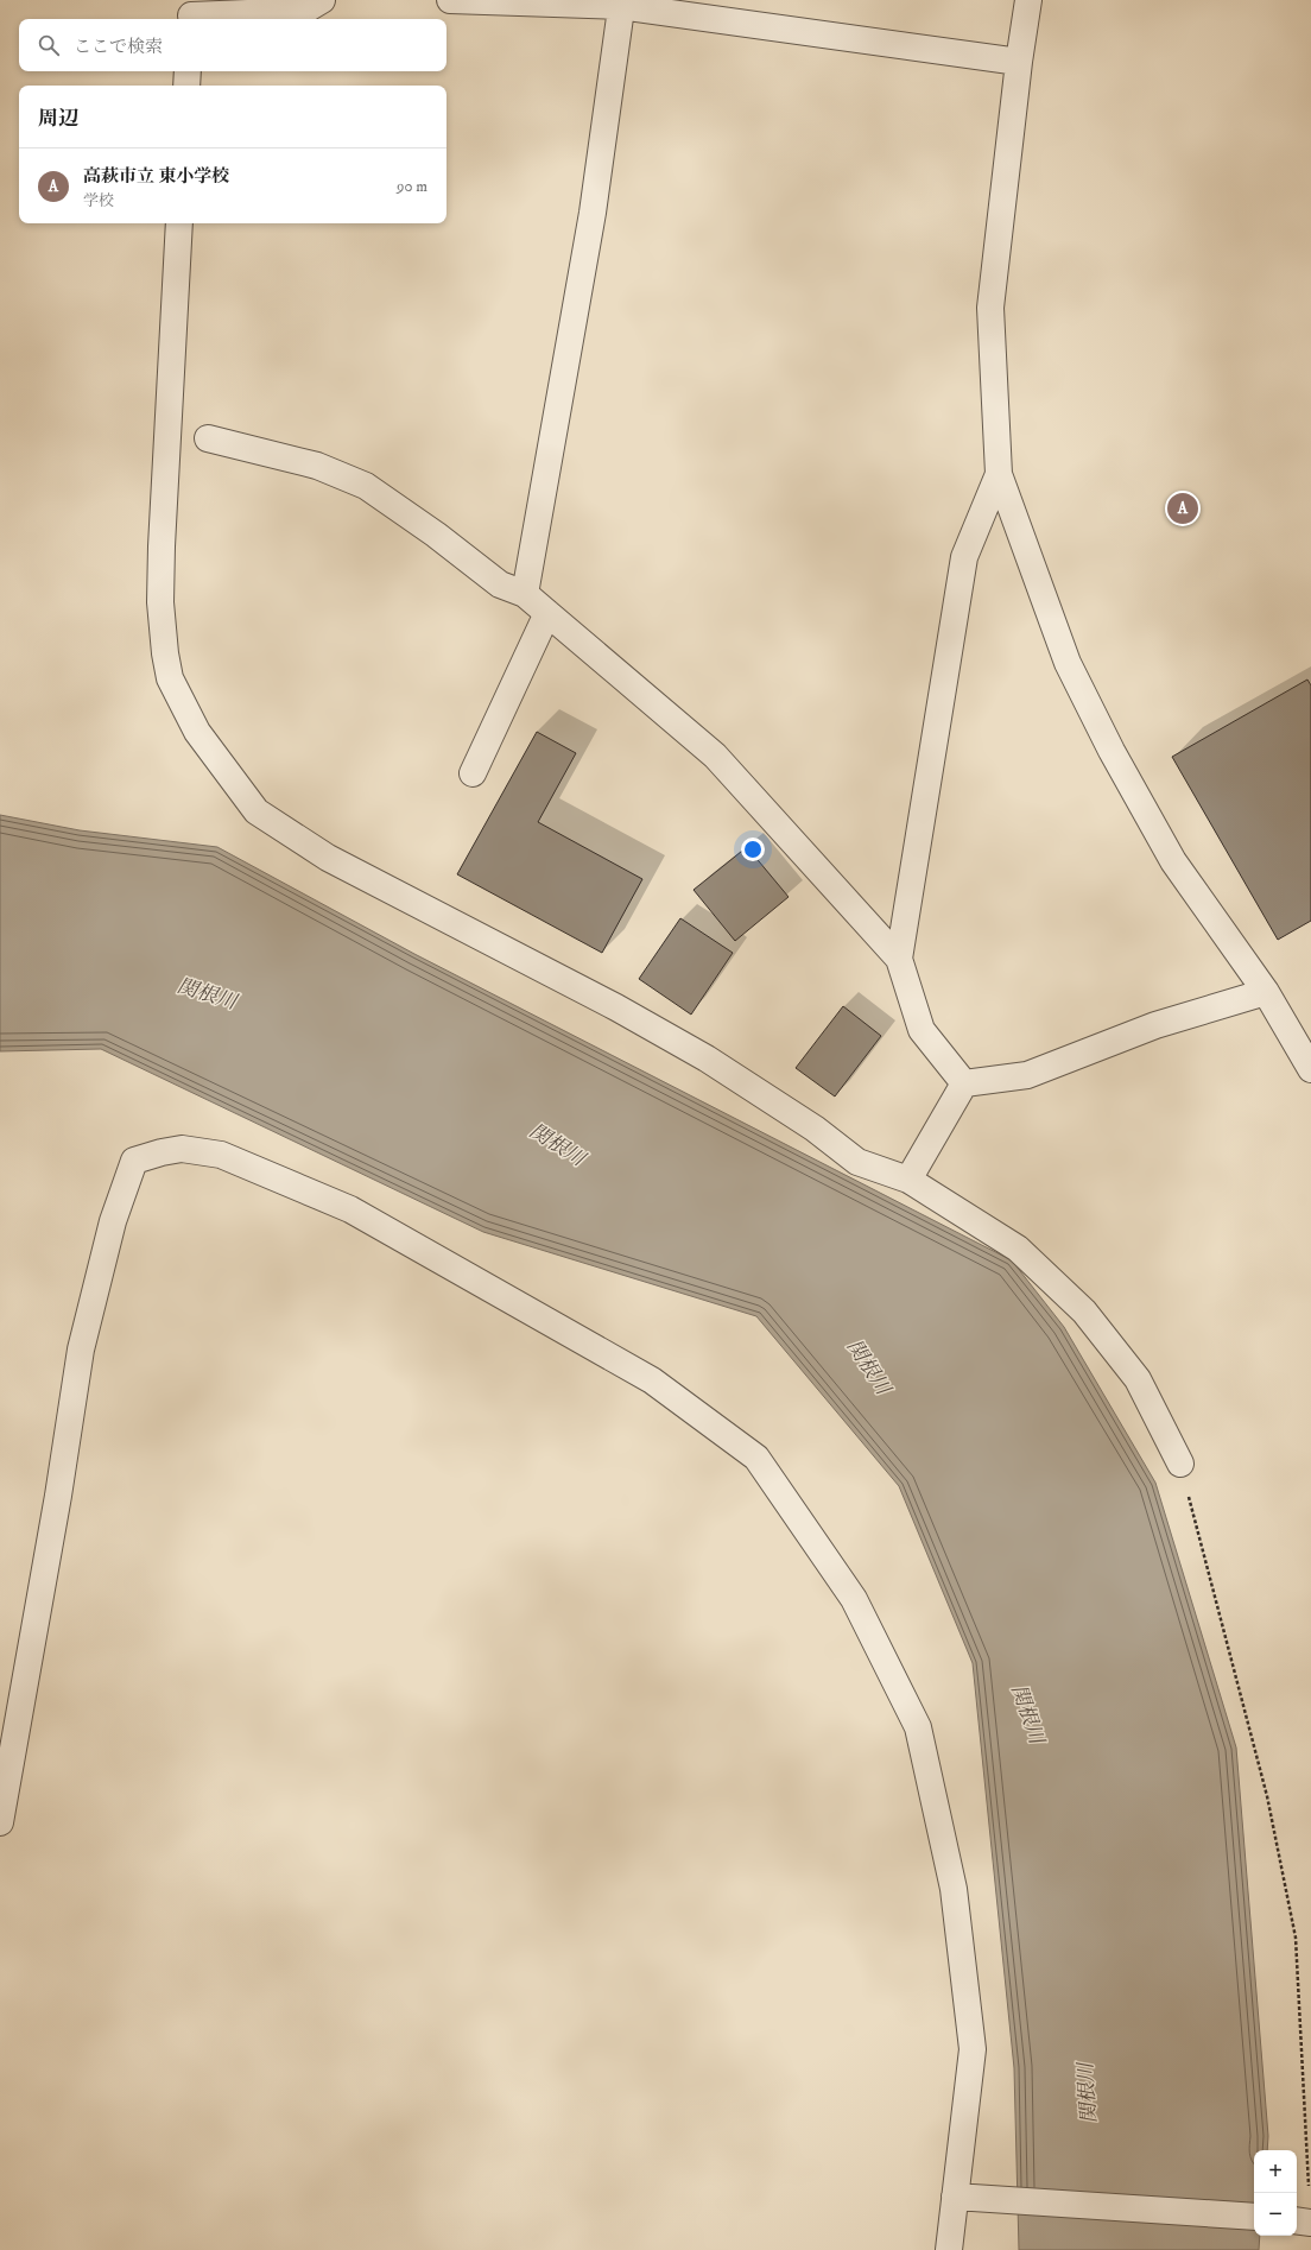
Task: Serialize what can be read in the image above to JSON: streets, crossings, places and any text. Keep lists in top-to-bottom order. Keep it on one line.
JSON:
{"water":["関根川"],"page":{"search":"ここで検索","heading":"周辺","list":[{"mark":"A","name":"高萩市立 東小学校","note":"学校","value":"90 m"}],"pins":"A","map_buttons":["+","−"]}}
